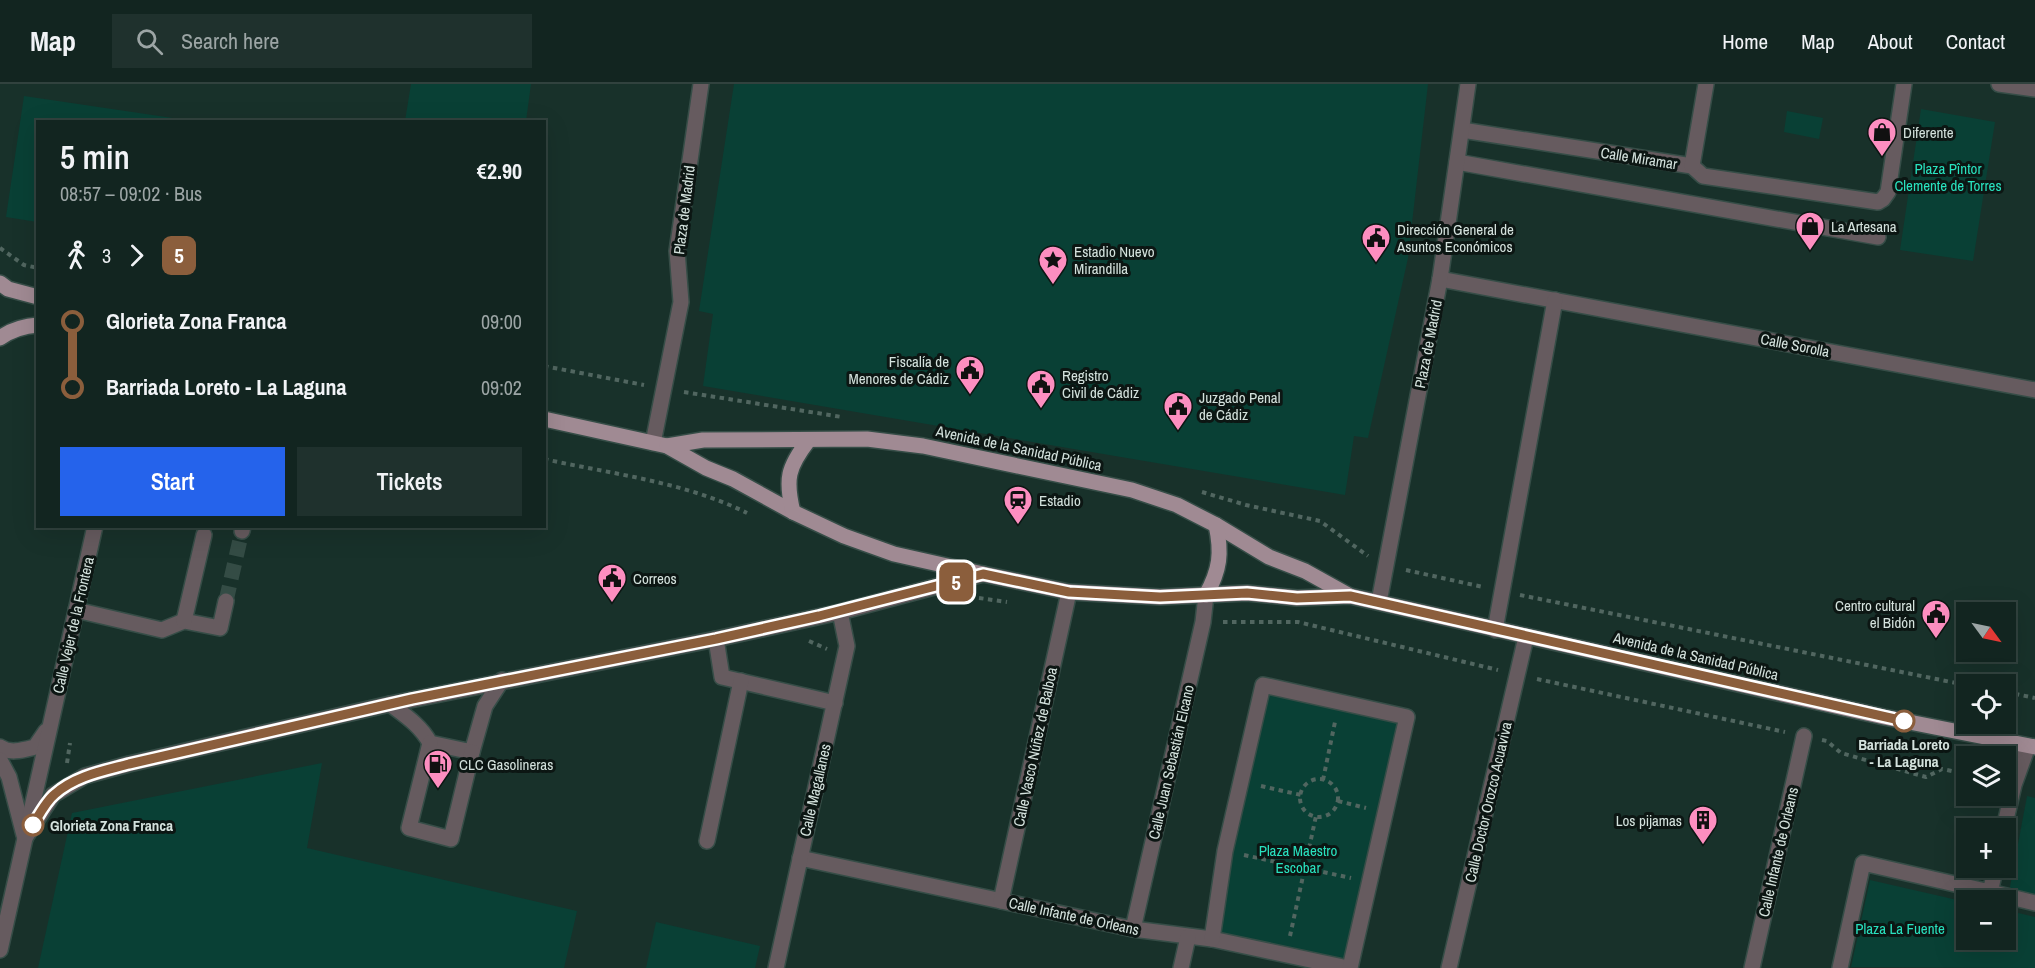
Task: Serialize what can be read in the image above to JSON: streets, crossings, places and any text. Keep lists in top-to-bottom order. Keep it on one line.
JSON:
{"streets":{"main road":["Avenida de la Sanidad Pública"],"street":["Calle Miramar","Plaza de Madrid","Calle Sorolla","Calle Vejer de la Frontera","Calle Vasco Núñez de Balboa","Calle Juan Sebastián Elcano","Calle Magallanes","Calle Doctor Orozco Acuaviva","Calle Infante de Orleans"]},"crossings":[["Calle Miramar","Plaza de Madrid"],["Plaza de Madrid","Calle Sorolla"],["Plaza de Madrid","Avenida de la Sanidad Pública"],["Avenida de la Sanidad Pública","Calle Vasco Núñez de Balboa"],["Avenida de la Sanidad Pública","Calle Juan Sebastián Elcano"],["Avenida de la Sanidad Pública","Calle Doctor Orozco Acuaviva"],["Calle Vasco Núñez de Balboa","Calle Infante de Orleans"],["Calle Juan Sebastián Elcano","Calle Infante de Orleans"],["Calle Magallanes","Calle Infante de Orleans"]],"parks":["Plaza Pîntor Clemente de Torres","Plaza Maestro Escobar","Plaza La Fuente"],"places":{"shop":["Diferente","La Artesana"],"public building":["Dirección General de Asuntos Económicos","Fiscalía de Menores de Cádiz","Registro Civil de Cádiz","Juzgado Penal de Cádiz","Correos","Centro cultural el Bidón"],"place":["Estadio Nuevo Mirandilla"],"station":["Estadio"],"other":["Barriada Loreto - La Laguna","Glorieta Zona Franca"],"fuel station":["CLC Gasolineras"],"building":["Los pijamas"]},"lines":["bus line 5"],"north":"bottom right","page":{"header":"Map","search":"Search here","nav":["Home","Map","About","Contact"],"on_map":"5","heading":["5 min","08:57 – 09:02 · Bus","€2.90"],"legs":["3","5"],"list":[{"name":"Glorieta Zona Franca","value":"09:00"},{"name":"Barriada Loreto - La Laguna","value":"09:02"}],"buttons":["Start","Tickets"],"map_buttons":["+","−"]}}
